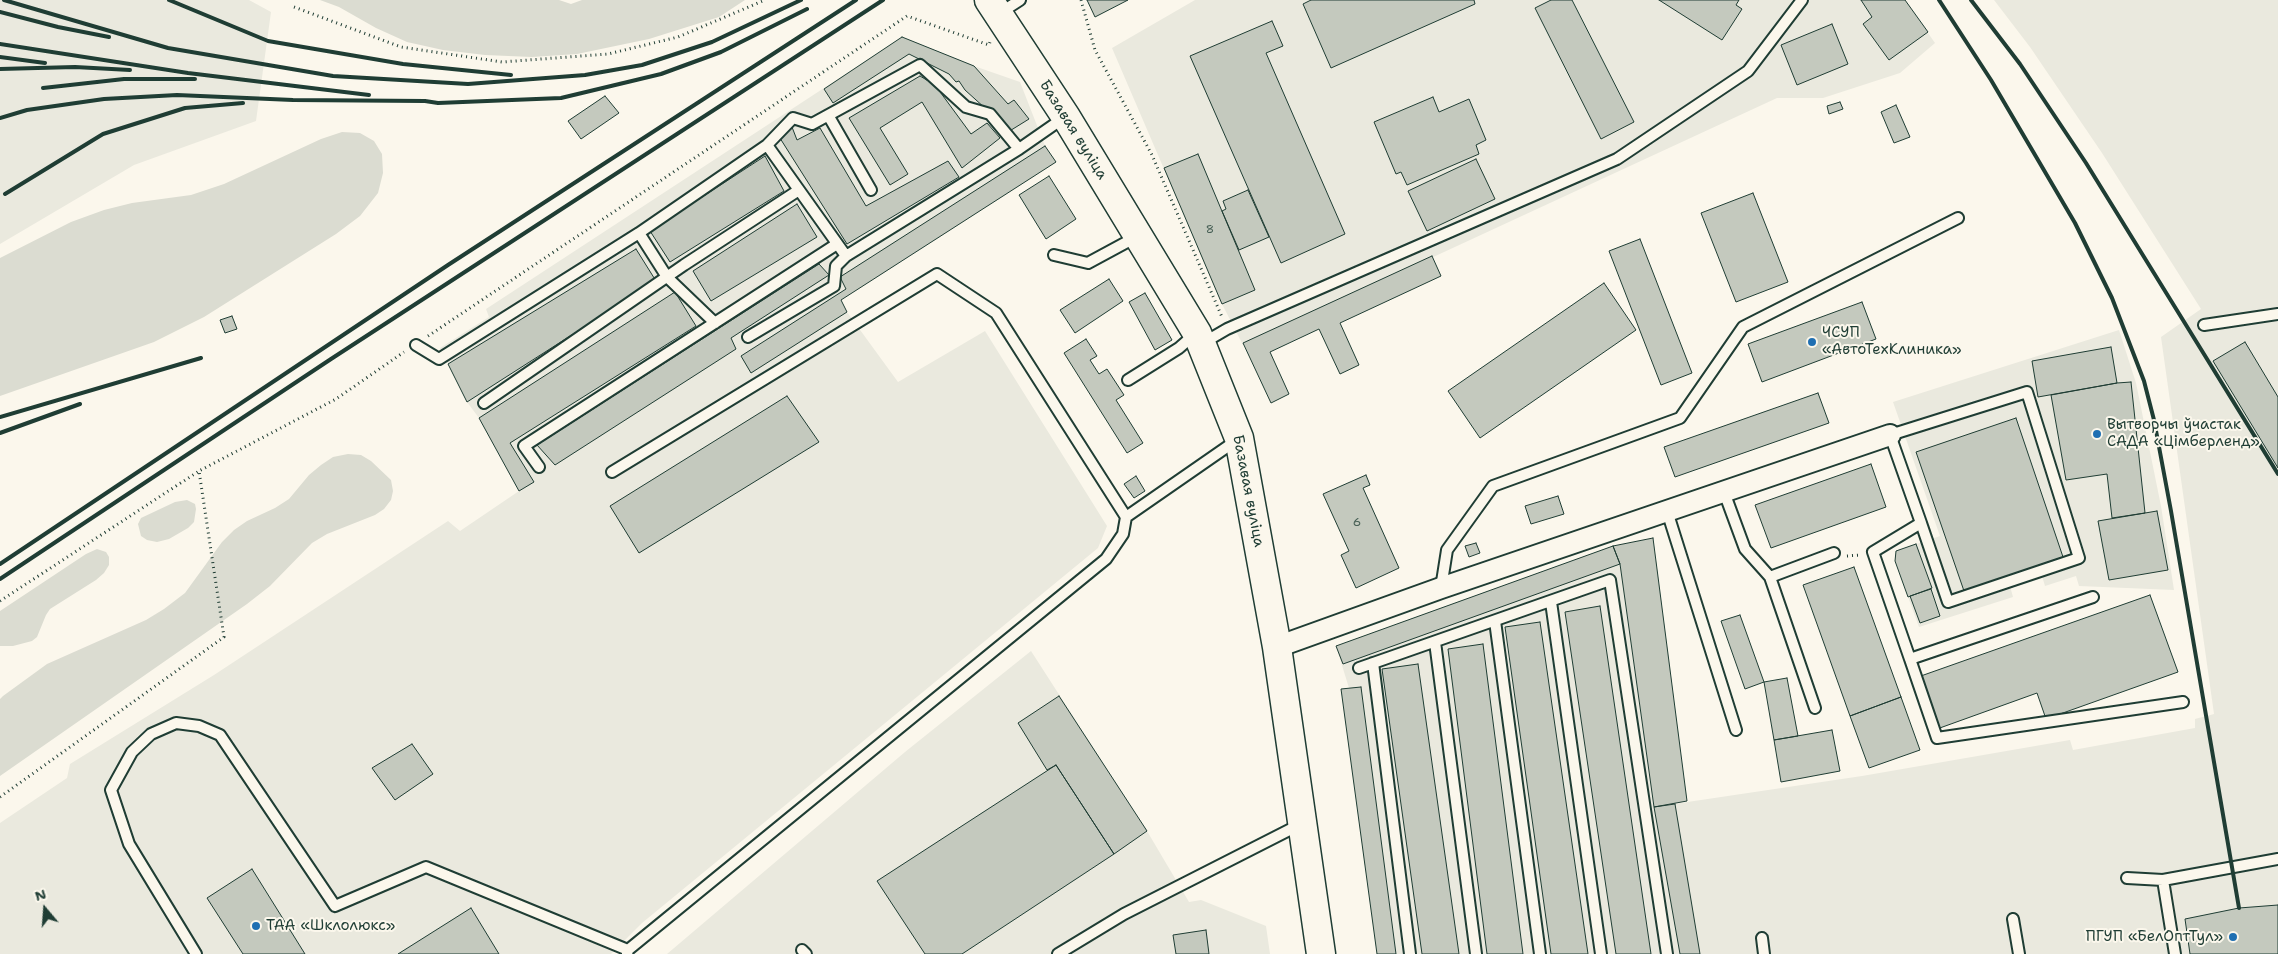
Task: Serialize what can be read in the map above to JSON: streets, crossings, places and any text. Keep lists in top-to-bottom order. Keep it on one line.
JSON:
{"streets":{"street":["Базавая вуліца"]},"places":["ЧСУП «АвтоТехКлиника»","Вытворчы ўчастак САДА «Цімберленд»","ТАА «Шклолюкс»","ПГУП «БелОптТул»"],"house_numbers":["8","6"],"north":"top"}
